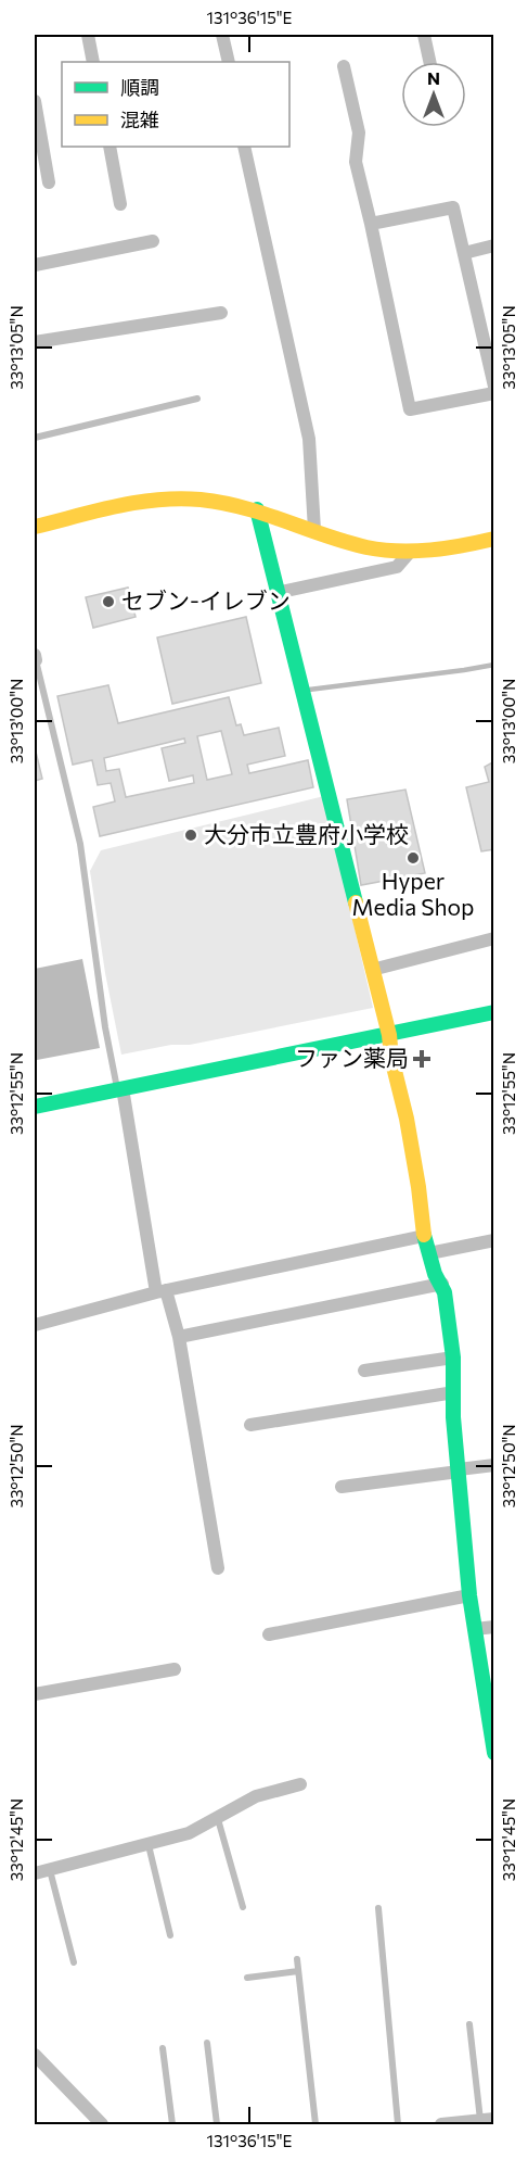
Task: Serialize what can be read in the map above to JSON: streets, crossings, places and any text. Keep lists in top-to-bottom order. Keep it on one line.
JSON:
{"places":{"other":["セブン-イレブン","大分市立豊府小学校","Hyper Media Shop"],"health":["ファン薬局"]},"legend":["順調","混雑"],"north":"top","coordinates":["131°36'15\"E","33°13'05\"N","33°13'00\"N","33°12'55\"N","33°12'50\"N","33°12'45\"N"]}
